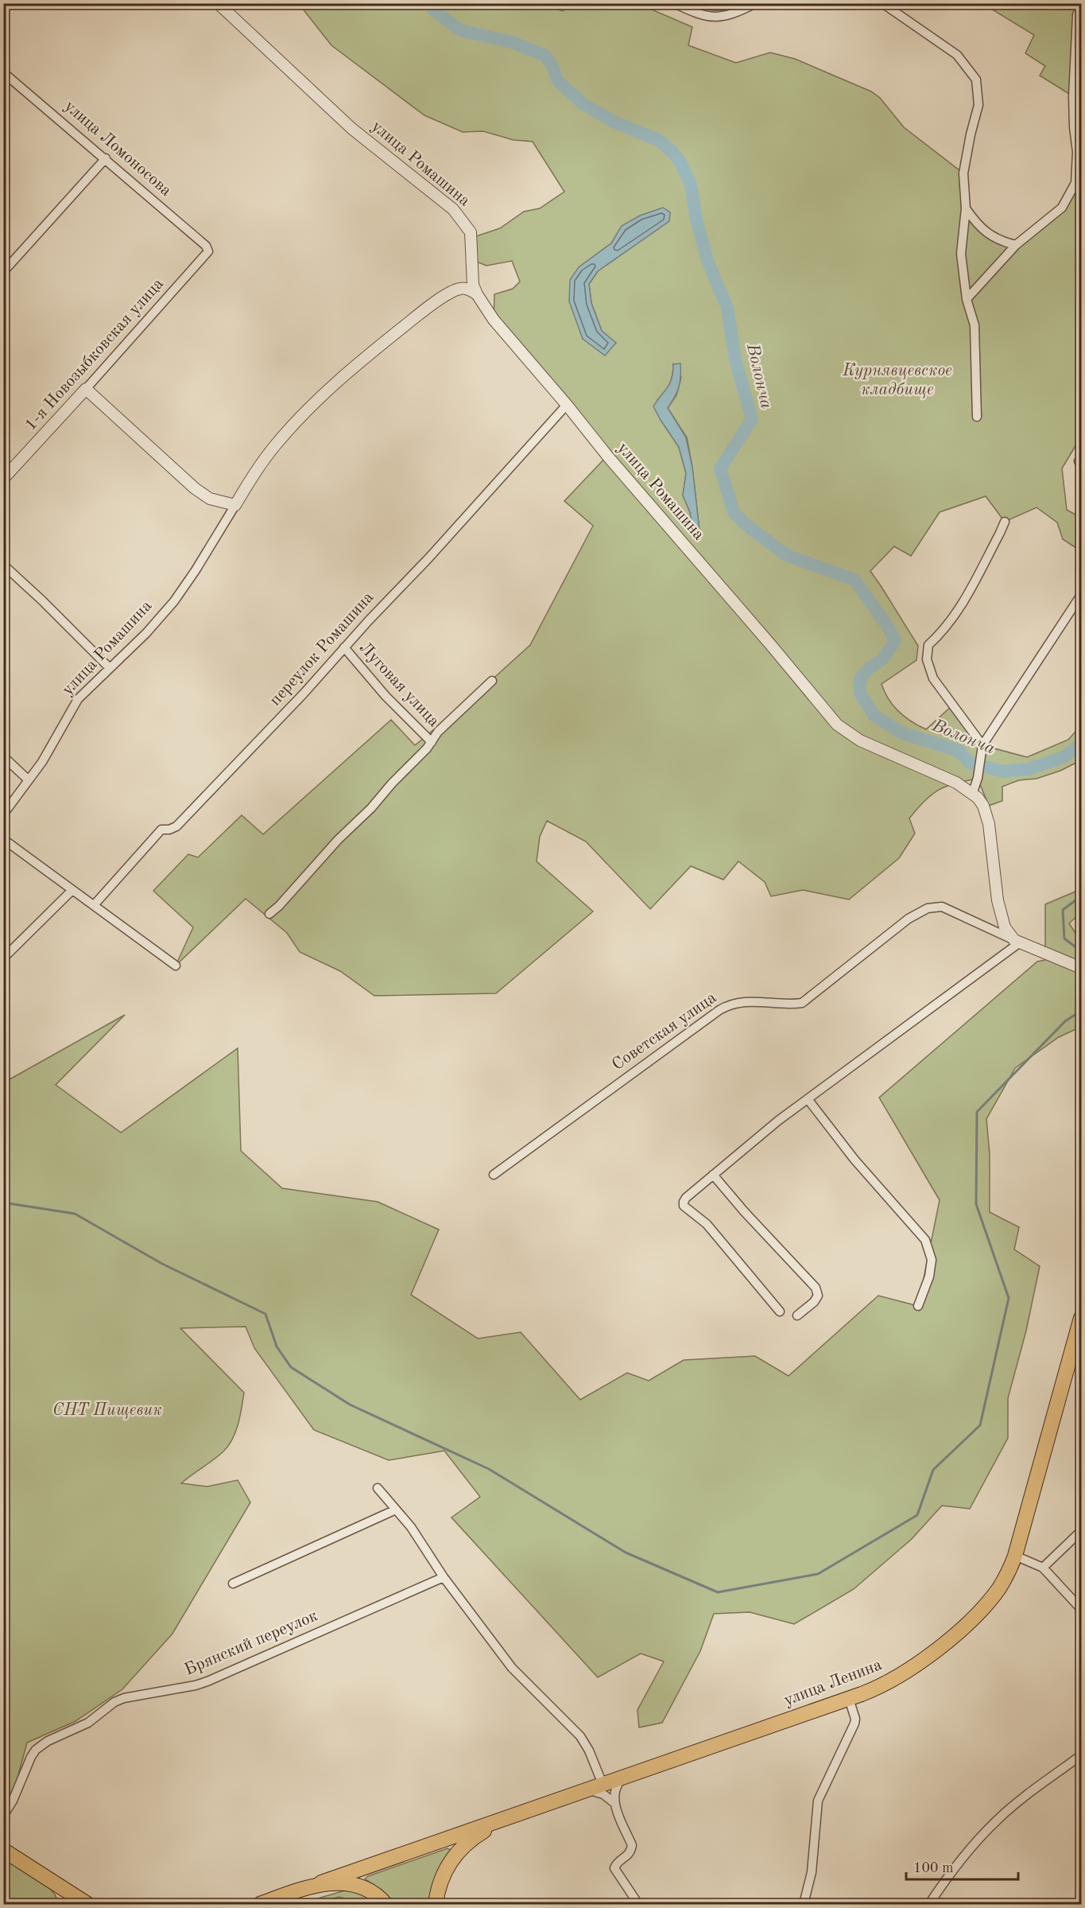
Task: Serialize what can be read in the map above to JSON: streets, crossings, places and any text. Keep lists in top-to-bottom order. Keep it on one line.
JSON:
{"streets":{"main road":["улица Ленина"],"street":["улица Ломоносова","улица Ромашина","1-я Новозыбковская улица","переулок Ромашина","Луговая улица","Советская улица","Брянский переулок"]},"crossings":[["улица Ломоносова","1-я Новозыбковская улица"],["улица Ромашина","переулок Ромашина"],["улица Ромашина","Советская улица"],["переулок Ромашина","Луговая улица"]],"water":["Волонча"],"parks":["Курнявцевское кладбище","СНТ Пищевик"],"scale_bar":"100 m"}
